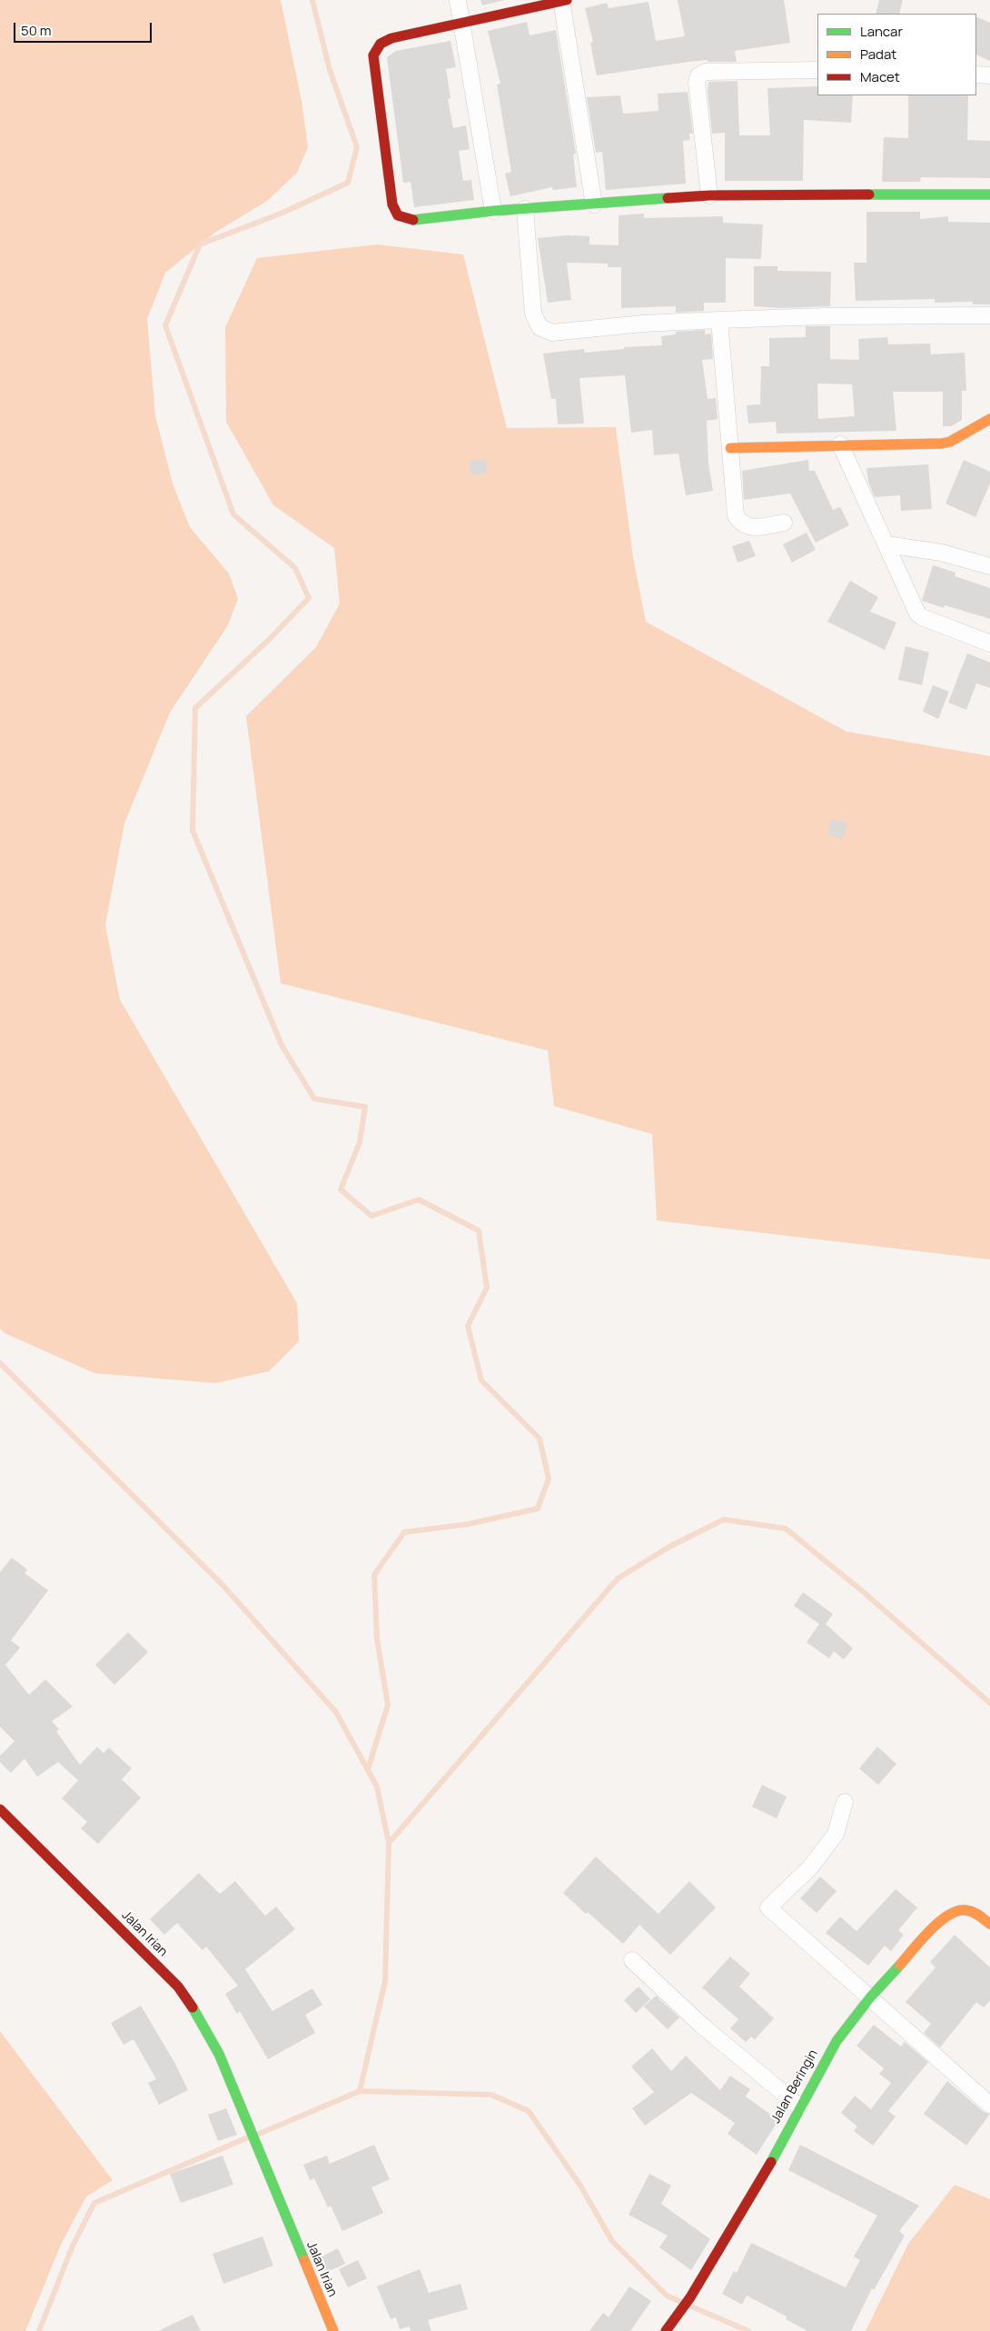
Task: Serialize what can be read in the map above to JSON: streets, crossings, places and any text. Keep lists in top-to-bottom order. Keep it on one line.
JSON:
{"streets":{"street":["Jalan Irian","Jalan Beringin"]},"legend":["Lancar","Padat","Macet"],"scale_bar":"50 m"}
